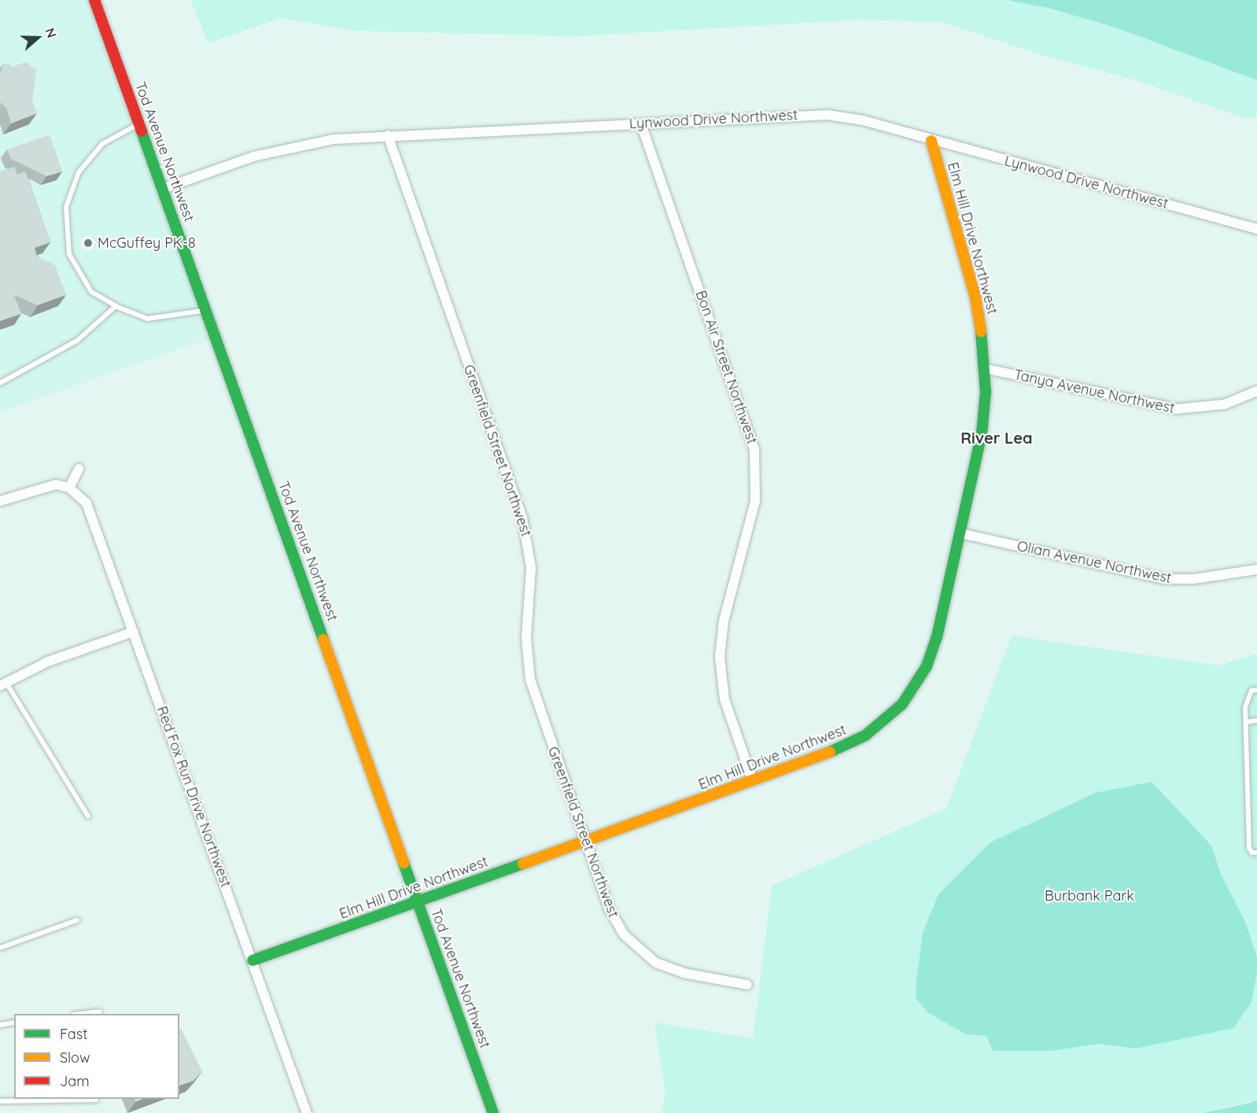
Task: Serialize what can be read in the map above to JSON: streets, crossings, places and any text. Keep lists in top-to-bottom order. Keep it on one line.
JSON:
{"streets":{"street":["Lynwood Drive Northwest","Tod Avenue Northwest","Elm Hill Drive Northwest","Bon Air Street Northwest","Tanya Avenue Northwest","Greenfield Street Northwest","Olian Avenue Northwest","Red Fox Run Drive Northwest"]},"crossings":[["Lynwood Drive Northwest","Tod Avenue Northwest"],["Lynwood Drive Northwest","Elm Hill Drive Northwest"],["Lynwood Drive Northwest","Bon Air Street Northwest"],["Lynwood Drive Northwest","Greenfield Street Northwest"],["Tod Avenue Northwest","Elm Hill Drive Northwest"],["Elm Hill Drive Northwest","Bon Air Street Northwest"],["Elm Hill Drive Northwest","Tanya Avenue Northwest"],["Elm Hill Drive Northwest","Greenfield Street Northwest"],["Elm Hill Drive Northwest","Olian Avenue Northwest"],["Elm Hill Drive Northwest","Red Fox Run Drive Northwest"]],"districts":["River Lea"],"parks":["Burbank Park"],"places":["McGuffey PK-8"],"legend":["Fast","Slow","Jam"],"north":"right"}
